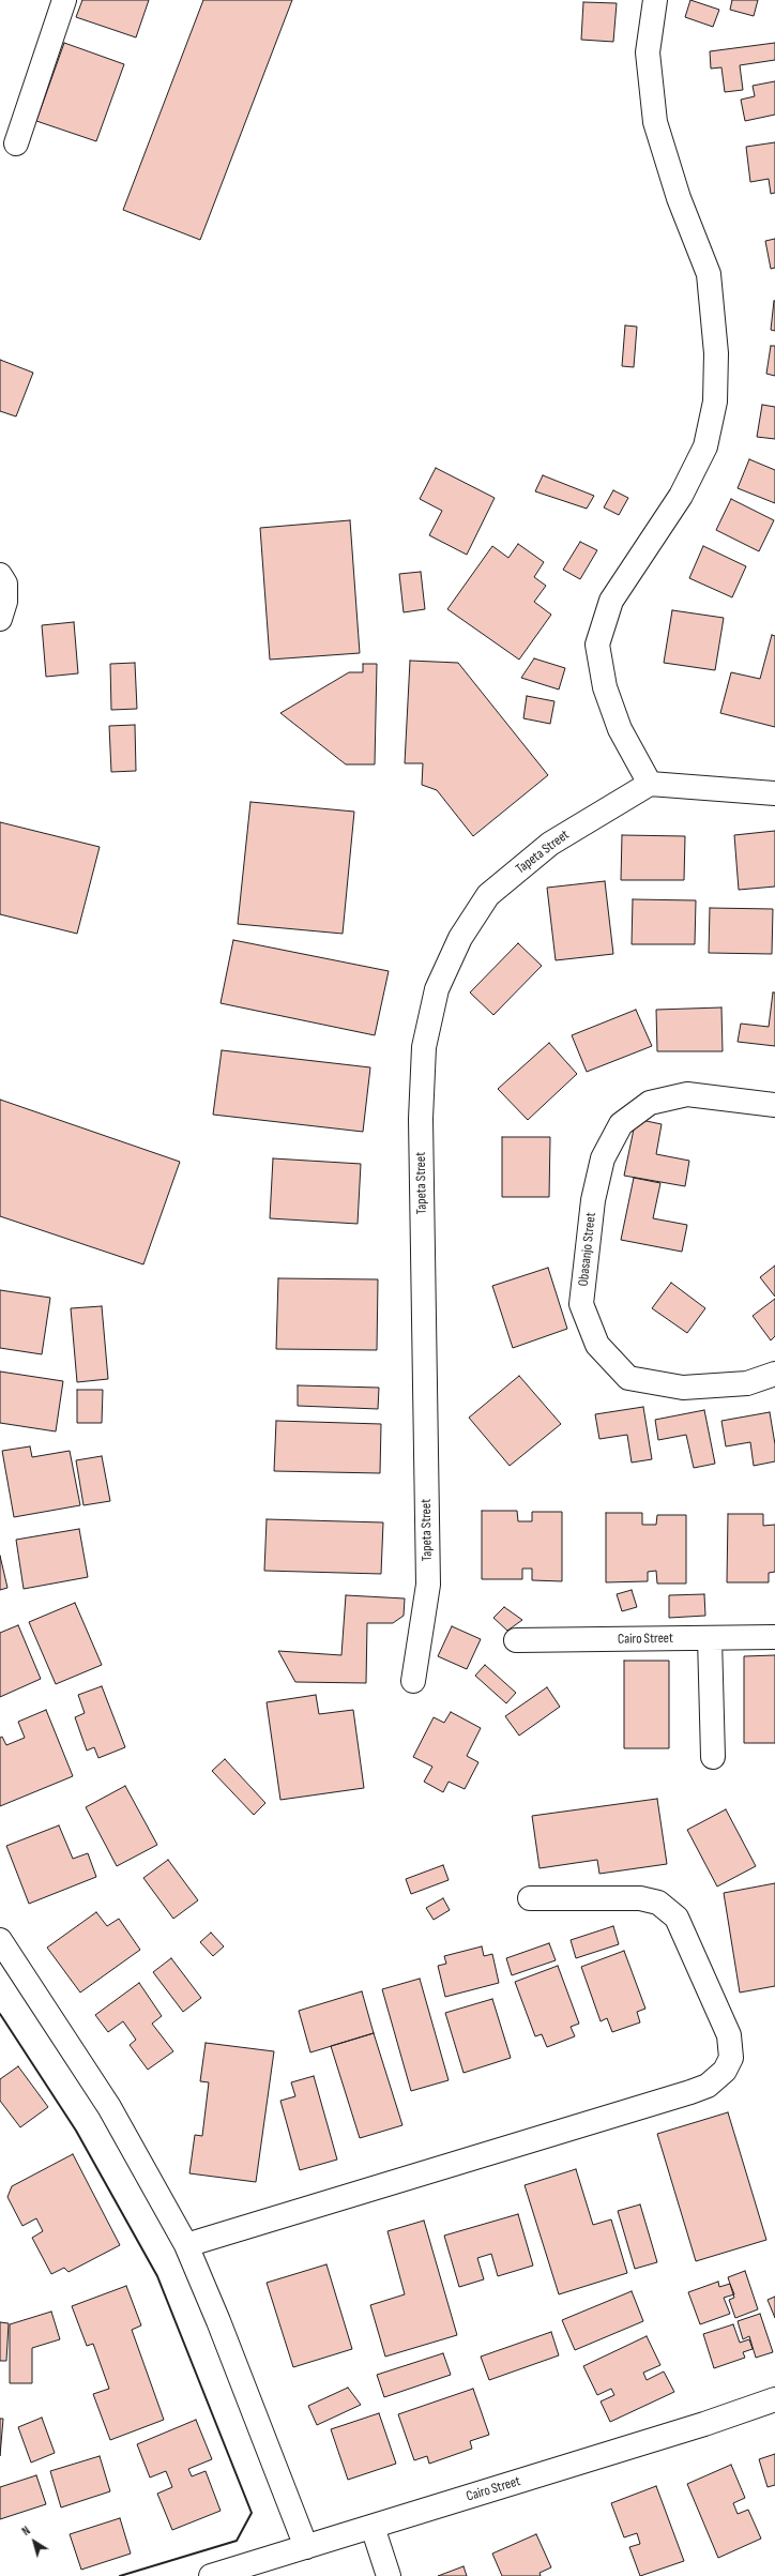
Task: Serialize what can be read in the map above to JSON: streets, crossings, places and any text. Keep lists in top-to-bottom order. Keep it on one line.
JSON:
{"streets":{"street":["Tapeta Street","Obasanjo Street","Cairo Street"]},"north":"top left"}
